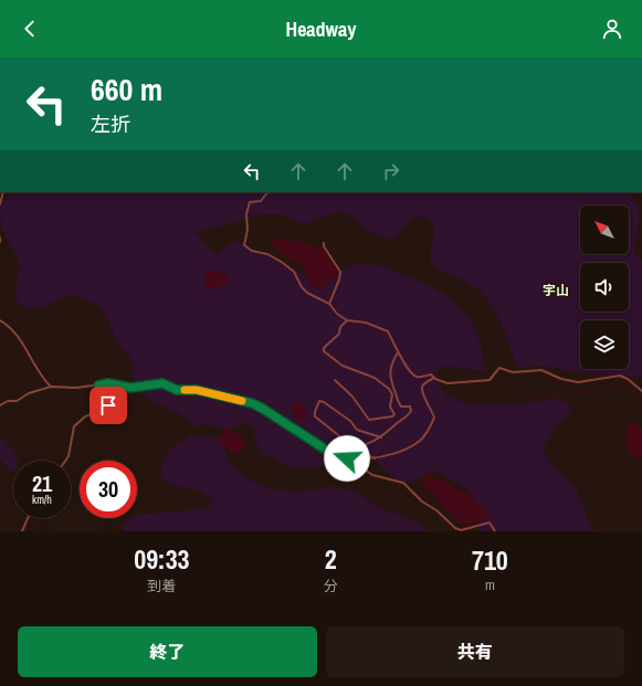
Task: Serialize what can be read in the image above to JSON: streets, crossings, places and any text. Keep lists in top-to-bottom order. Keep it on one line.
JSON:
{"districts":["宇山"],"north":"top left","page":{"header":"Headway","turn":["660 m","左折"],"speed":"21 km/h","limit":"30","eta":["09:33","到着","2","分","710","m"],"buttons":["終了","共有"]}}
